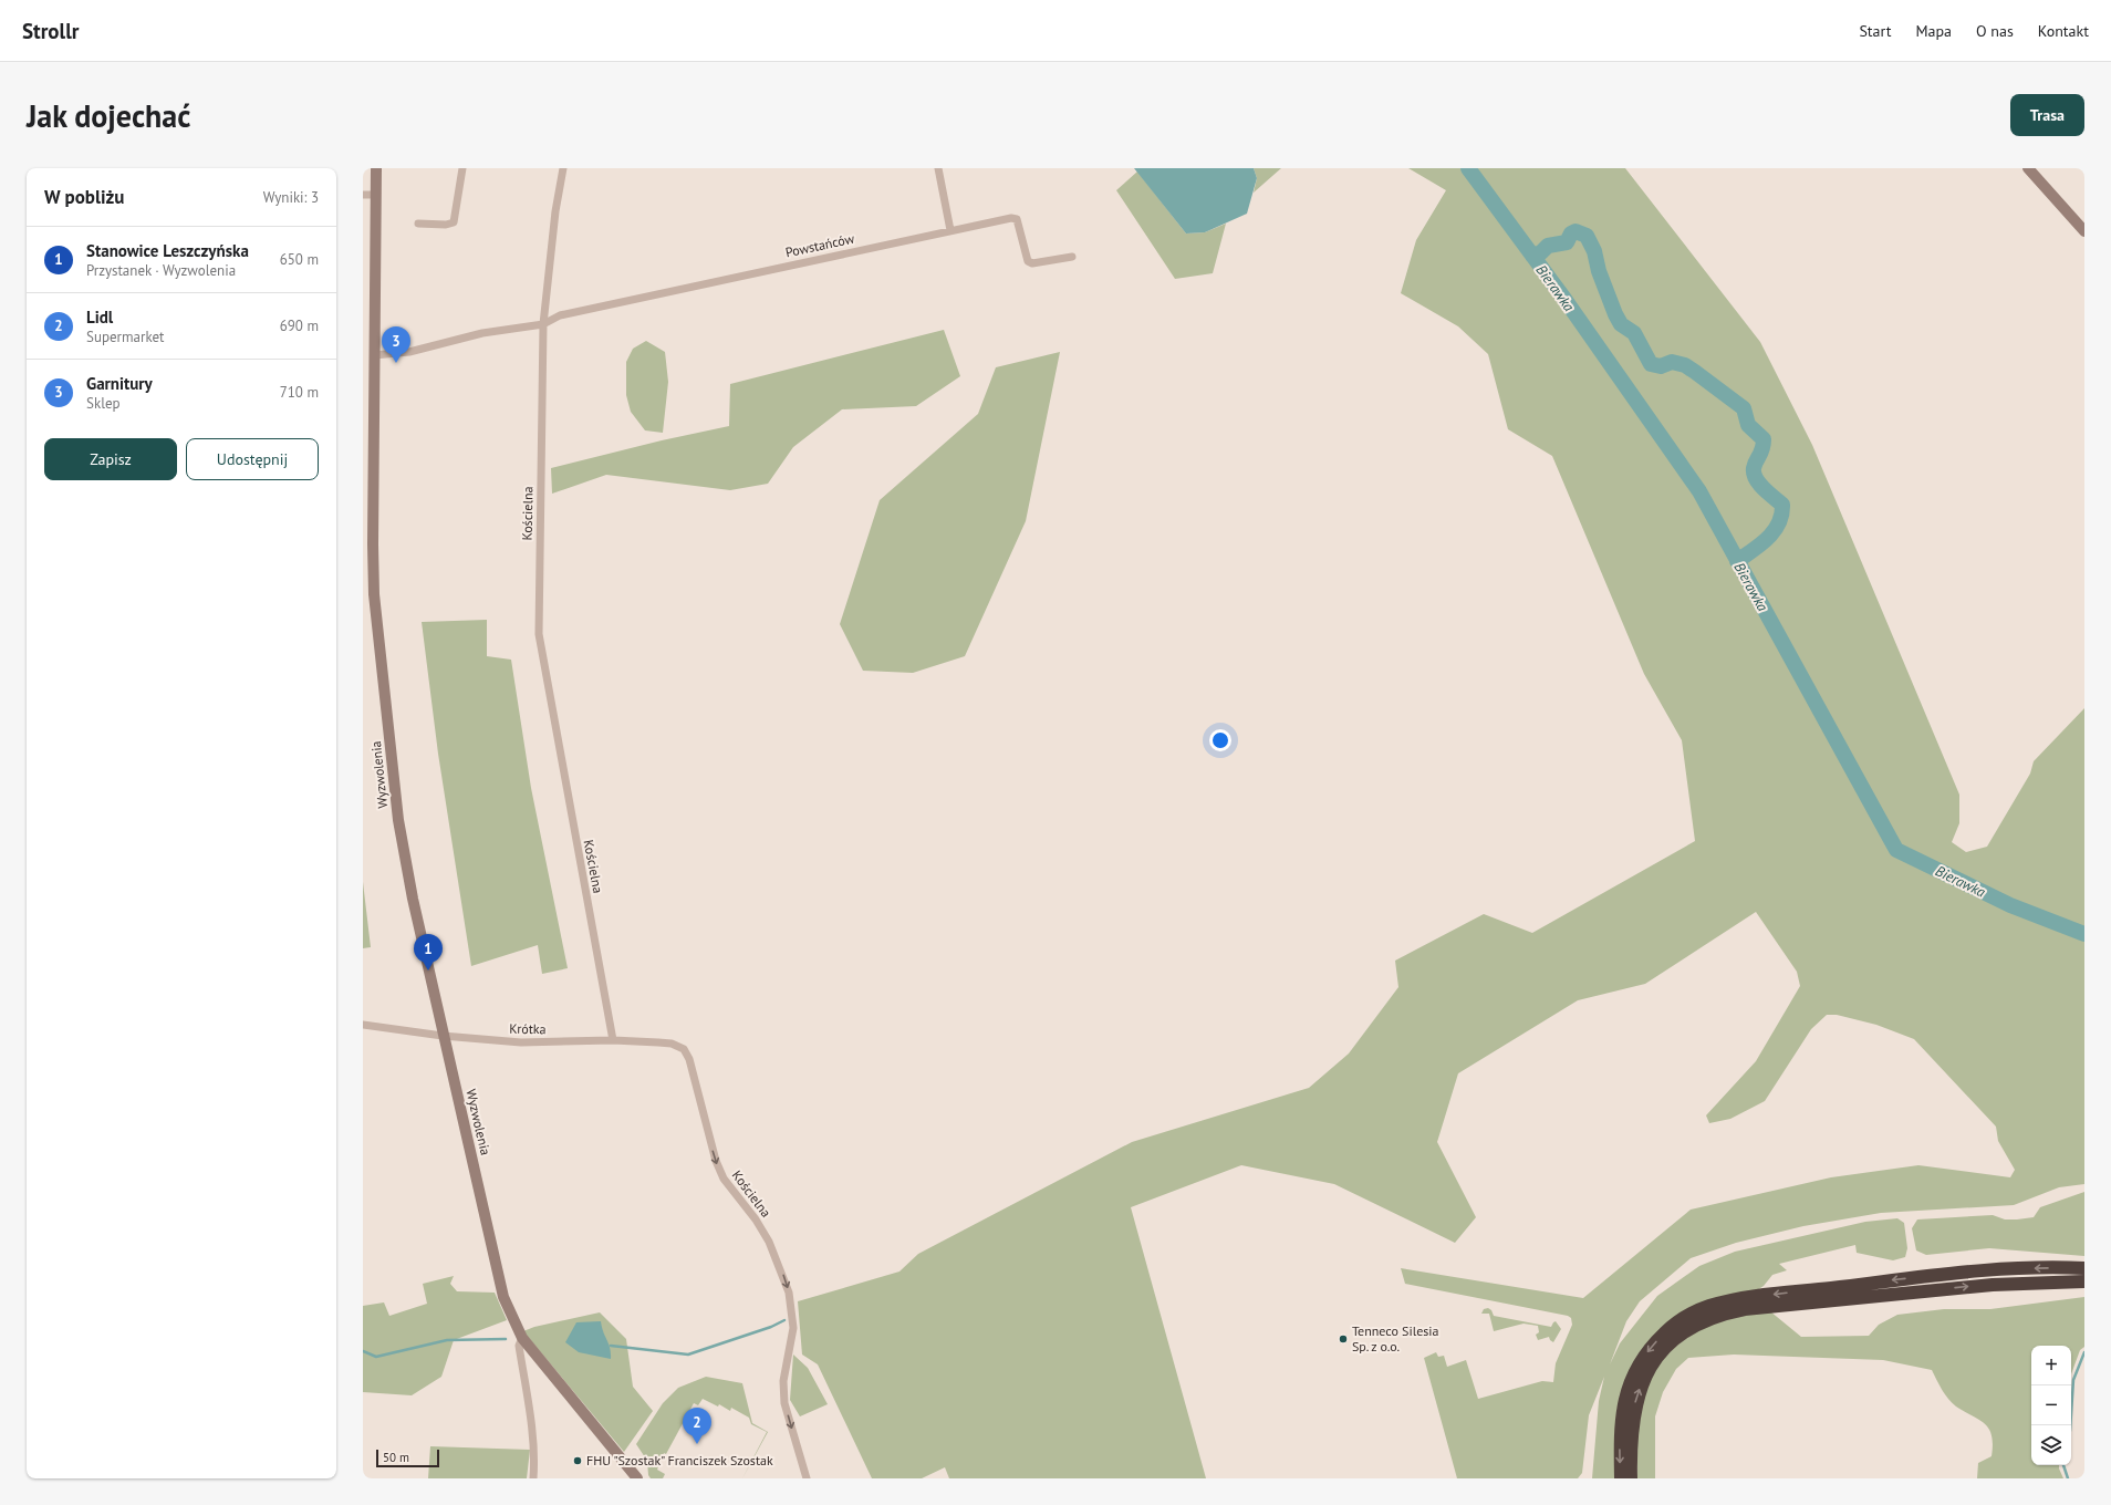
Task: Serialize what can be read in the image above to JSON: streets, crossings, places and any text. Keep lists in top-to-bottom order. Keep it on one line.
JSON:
{"streets":{"main road":["Wyzwolenia"],"street":["Powstańców","Kościelna","Krótka"]},"crossings":[["Powstańców","Kościelna"],["Powstańców","Wyzwolenia"],["Kościelna","Krótka"],["Wyzwolenia","Krótka"]],"water":["Bierawka"],"places":["Tenneco Silesia Sp. z o.o.","FHU \"Szostak\" Franciszek Szostak"],"scale_bar":"50 m","page":{"header":"Strollr","nav":["Start","Mapa","O nas","Kontakt"],"buttons":["Trasa",["Zapisz","Udostępnij"]],"title":"Jak dojechać","heading":["W pobliżu","Wyniki: 3"],"list":[{"mark":"1","name":"Stanowice Leszczyńska","note":"Przystanek · Wyzwolenia","value":"650 m"},{"mark":"2","name":"Lidl","note":"Supermarket","value":"690 m"},{"mark":"3","name":"Garnitury","note":"Sklep","value":"710 m"}],"pins":["3","1","2"],"map_buttons":["+","−"],"scale":"50 m"}}
